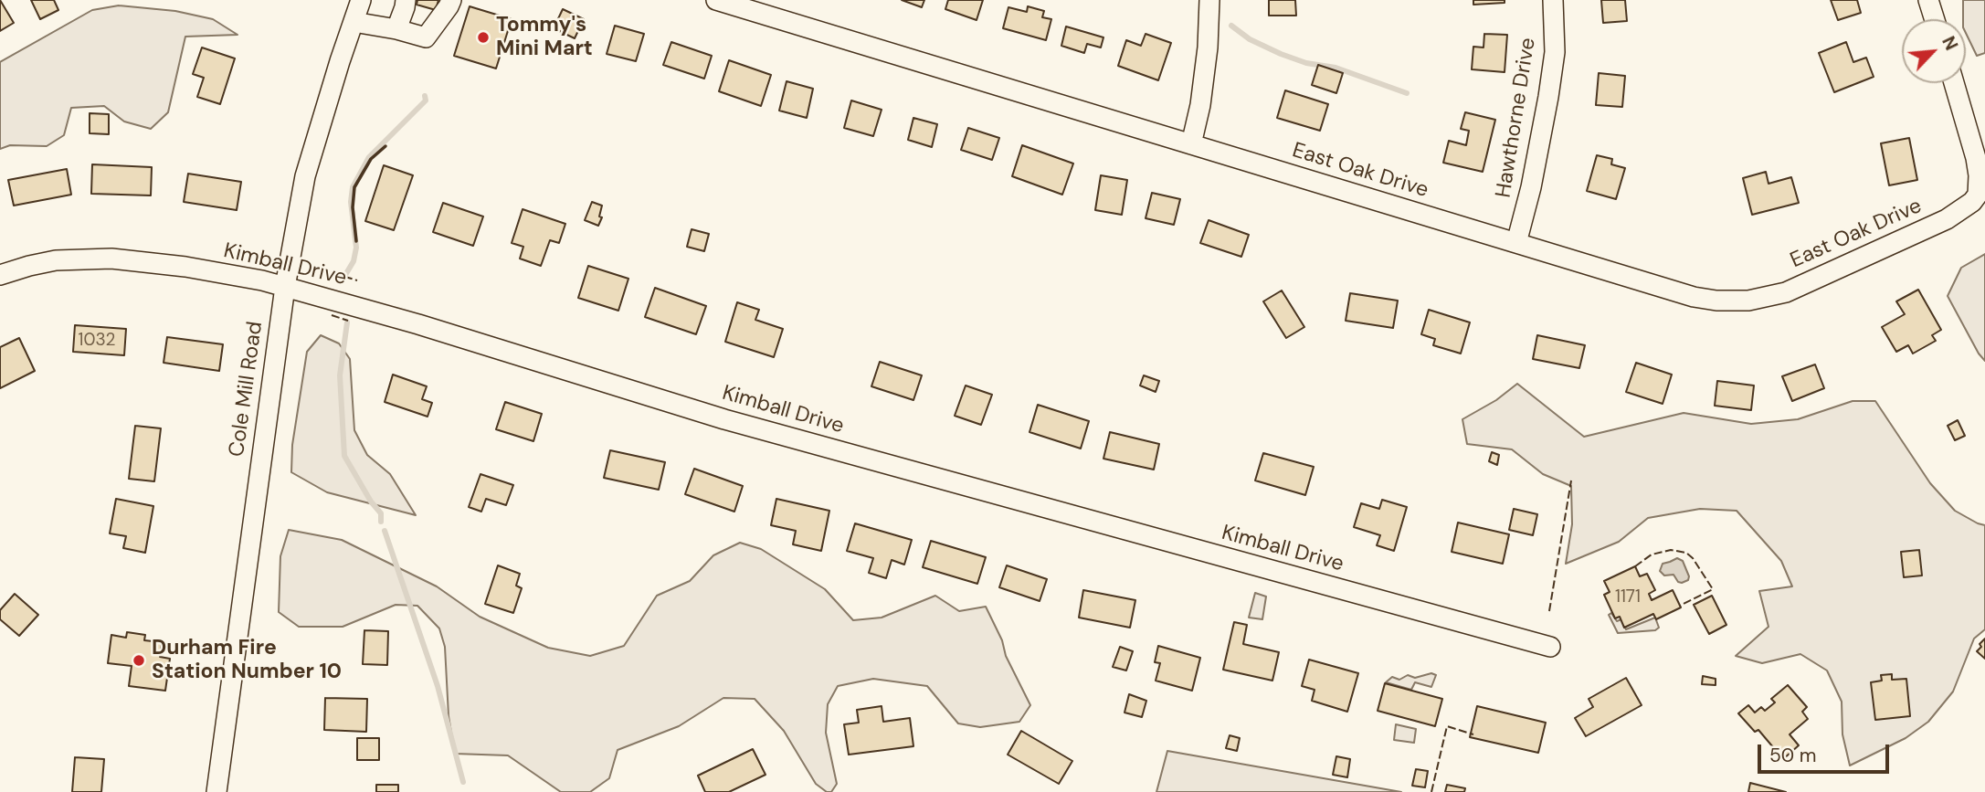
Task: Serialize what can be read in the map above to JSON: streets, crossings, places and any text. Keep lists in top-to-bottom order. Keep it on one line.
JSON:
{"streets":{"street":["Hawthorne Drive","East Oak Drive","Kimball Drive","Cole Mill Road"]},"crossings":[["Hawthorne Drive","East Oak Drive"],["Kimball Drive","Cole Mill Road"]],"places":["Tommy's Mini Mart","Durham Fire Station Number 10"],"house_numbers":["1032","1171"],"scale_bar":"50 m","north":"top right"}
